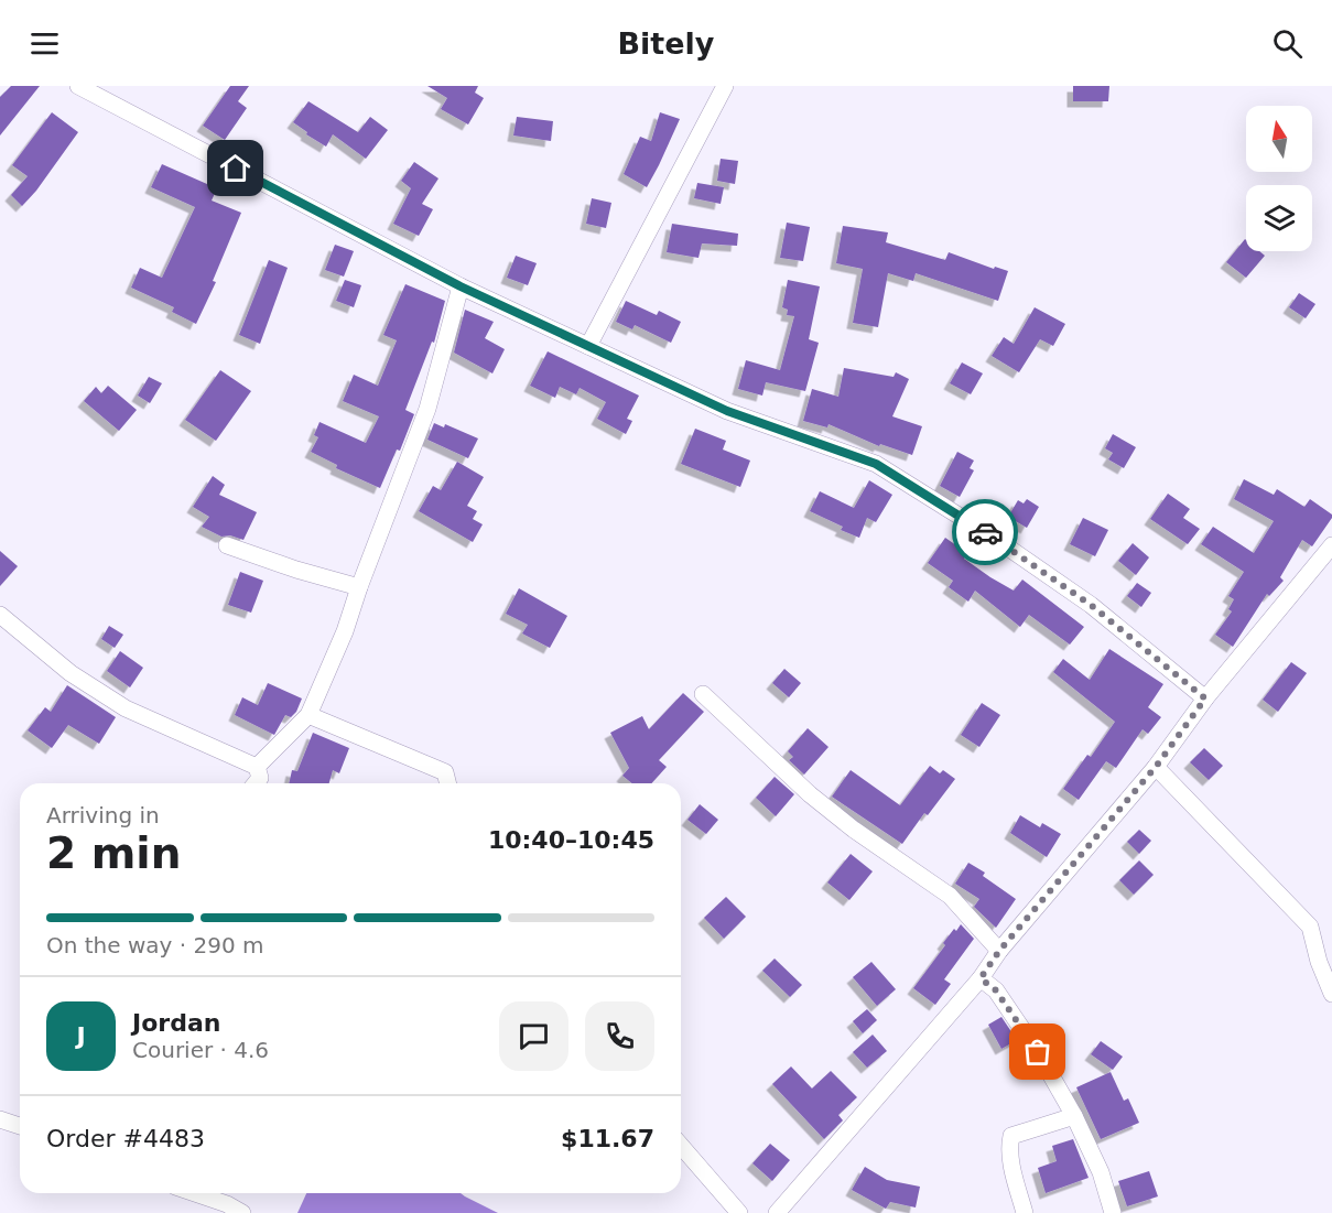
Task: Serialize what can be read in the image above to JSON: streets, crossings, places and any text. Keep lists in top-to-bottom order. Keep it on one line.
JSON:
{"north":"top","page":{"header":"Bitely","heading":["2 min","Arriving in","10:40–10:45"],"panel":["Jordan","Courier · 4.6","Order #4483","$11.67"],"bar":"On the way · 290 m","round":"J"}}
